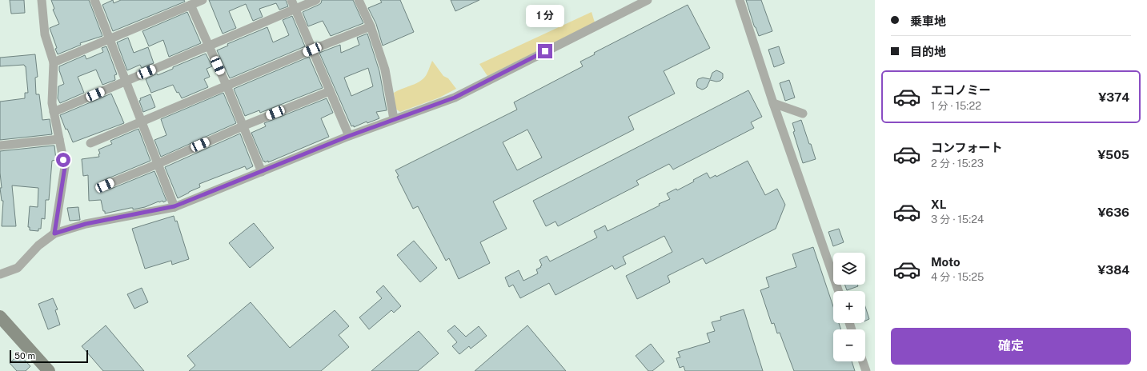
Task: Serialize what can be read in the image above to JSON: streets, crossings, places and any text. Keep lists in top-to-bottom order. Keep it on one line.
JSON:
{"scale_bar":"50 m","page":{"banner":["乗車地","目的地"],"bubble":"1 分","list":[{"name":"エコノミー","note":"1 分 · 15:22","value":"¥374"},{"name":"コンフォート","note":"2 分 · 15:23","value":"¥505"},{"name":"XL","note":"3 分 · 15:24","value":"¥636"},{"name":"Moto","note":"4 分 · 15:25","value":"¥384"}],"map_buttons":["+","−"],"buttons":"確定","scale":"50 m"}}
